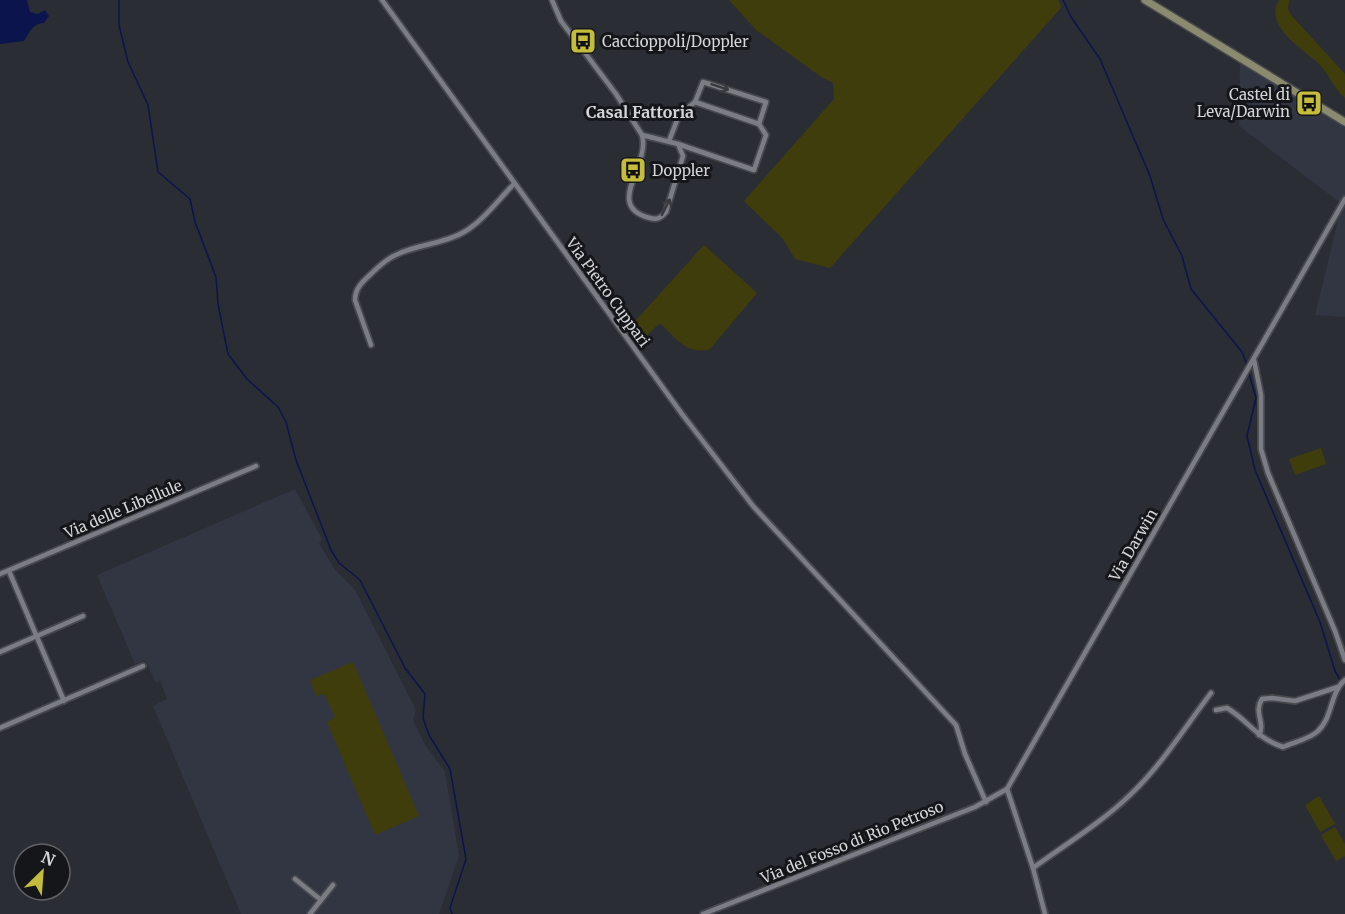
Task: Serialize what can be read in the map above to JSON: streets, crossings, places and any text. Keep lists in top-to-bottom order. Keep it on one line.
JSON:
{"streets":{"street":["Via Pietro Cuppari","Via delle Libellule","Via Darwin","Via del Fosso di Rio Petroso"]},"crossings":[["Via Pietro Cuppari","Via del Fosso di Rio Petroso"],["Via Darwin","Via del Fosso di Rio Petroso"]],"districts":["Casal Fattoria"],"places":{"bus stop":["Caccioppoli/Doppler","Castel di Leva/Darwin","Doppler"]},"north":"top right"}
